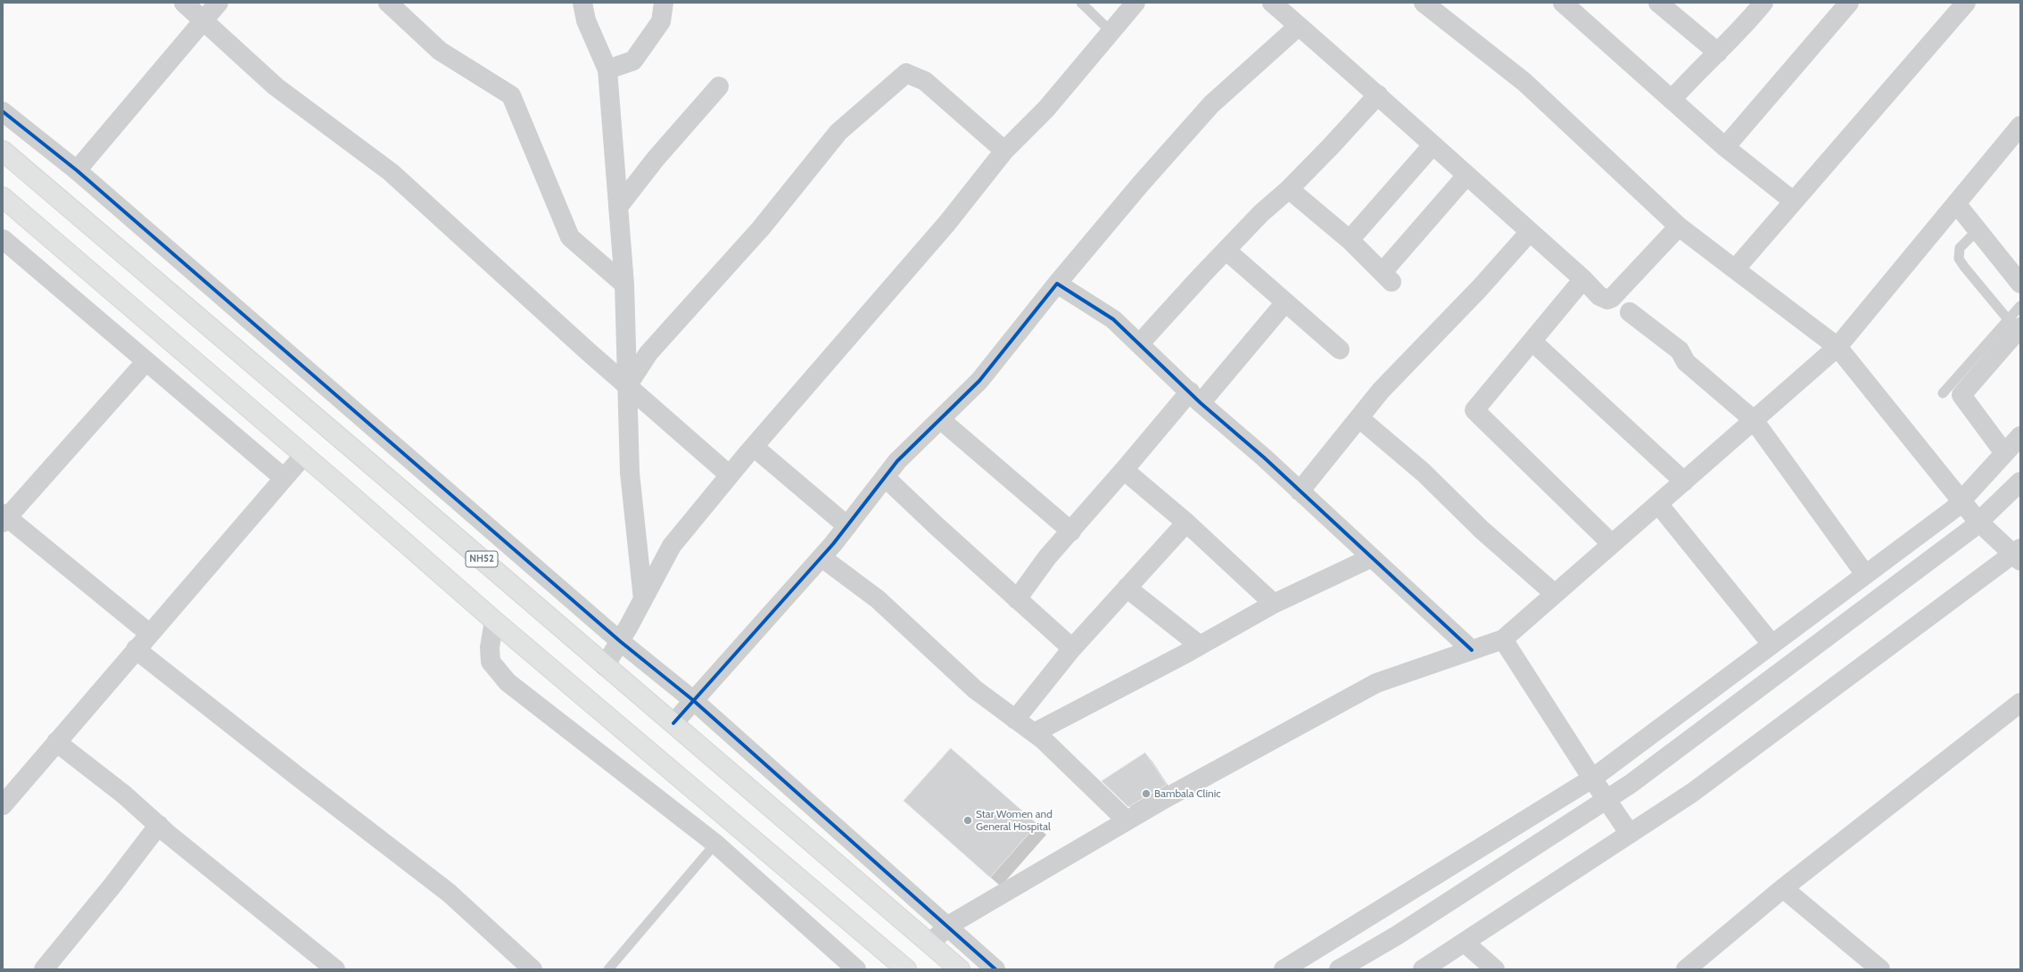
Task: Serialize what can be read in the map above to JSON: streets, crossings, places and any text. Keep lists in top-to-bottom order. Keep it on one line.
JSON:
{"streets":{"highway":["NH52"]},"places":["Bambala Clinic","Star Women and General Hospital"]}
